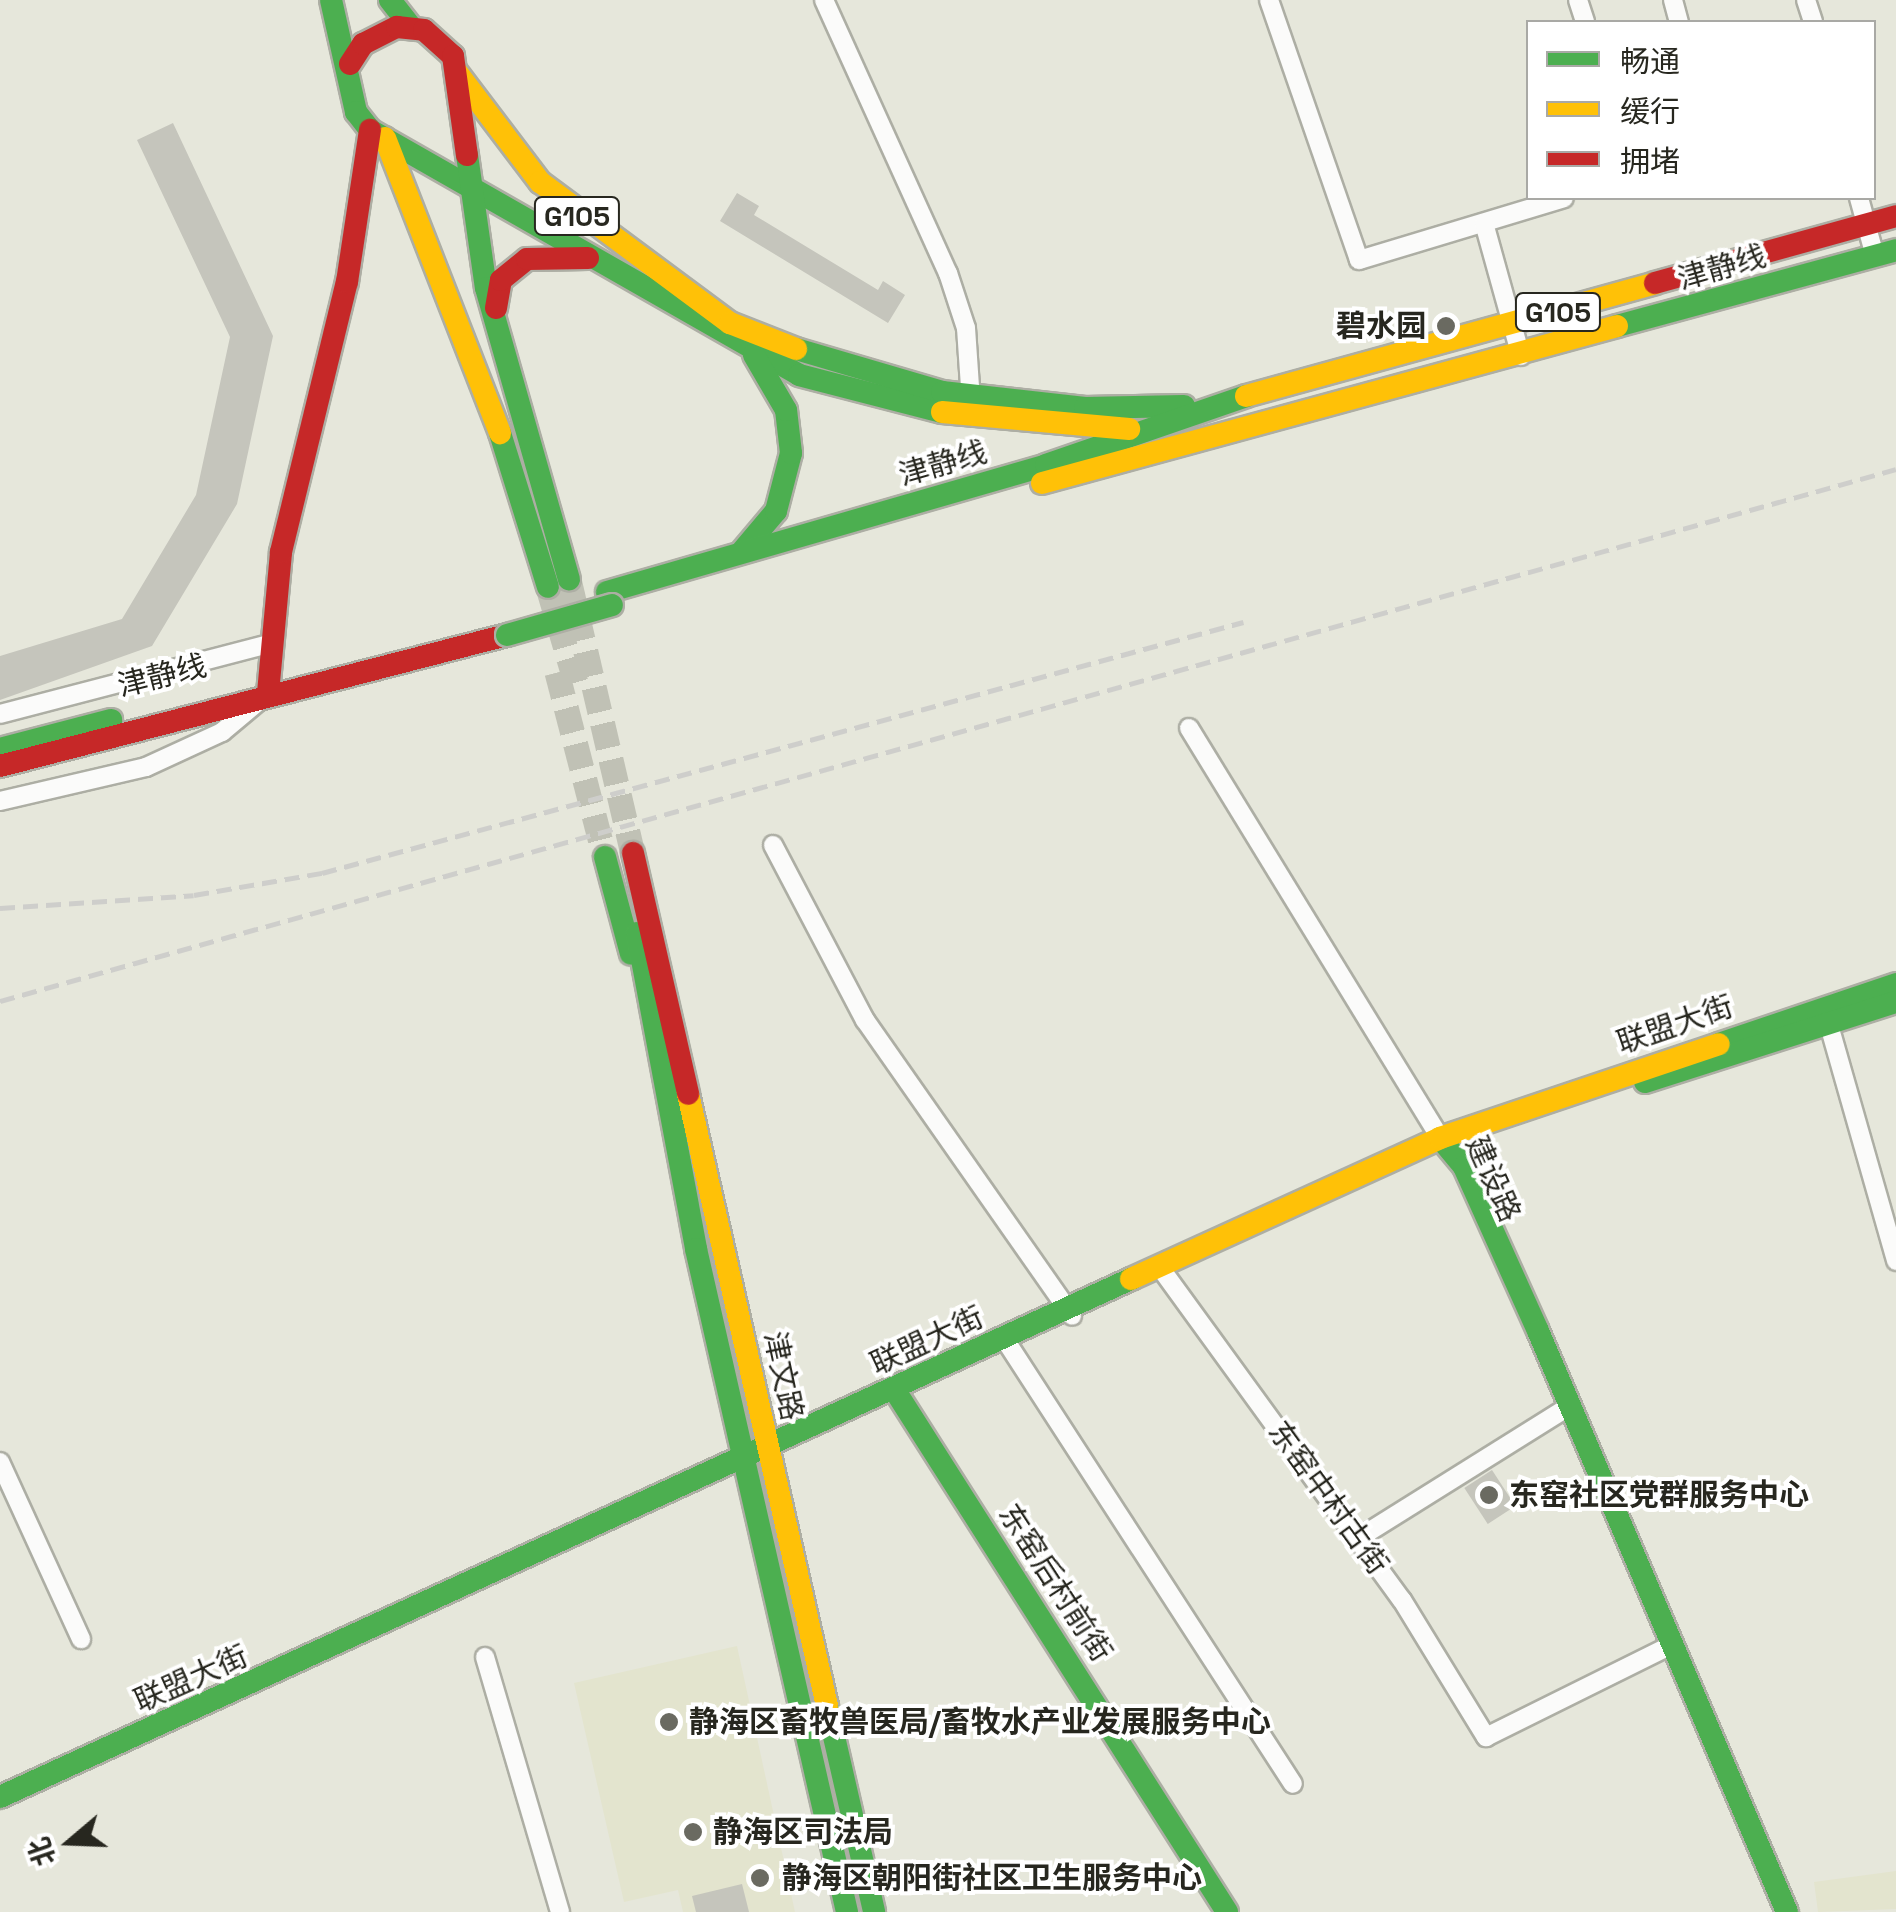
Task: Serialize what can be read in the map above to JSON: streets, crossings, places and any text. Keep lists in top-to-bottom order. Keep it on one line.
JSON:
{"streets":{"main road":["G105","津静线","联盟大街","建设路","津文路","东窑后村前街"],"street":["东窑中村古街"]},"crossings":[["G105","津静线"],["联盟大街","津文路"],["联盟大街","东窑中村古街"],["联盟大街","东窑后村前街"],["建设路","东窑中村古街"]],"places":["碧水园","东窑社区党群服务中心","静海区畜牧兽医局/畜牧水产业发展服务中心","静海区司法局","静海区朝阳街社区卫生服务中心"],"legend":["畅通","缓行","拥堵"],"north":"left"}
